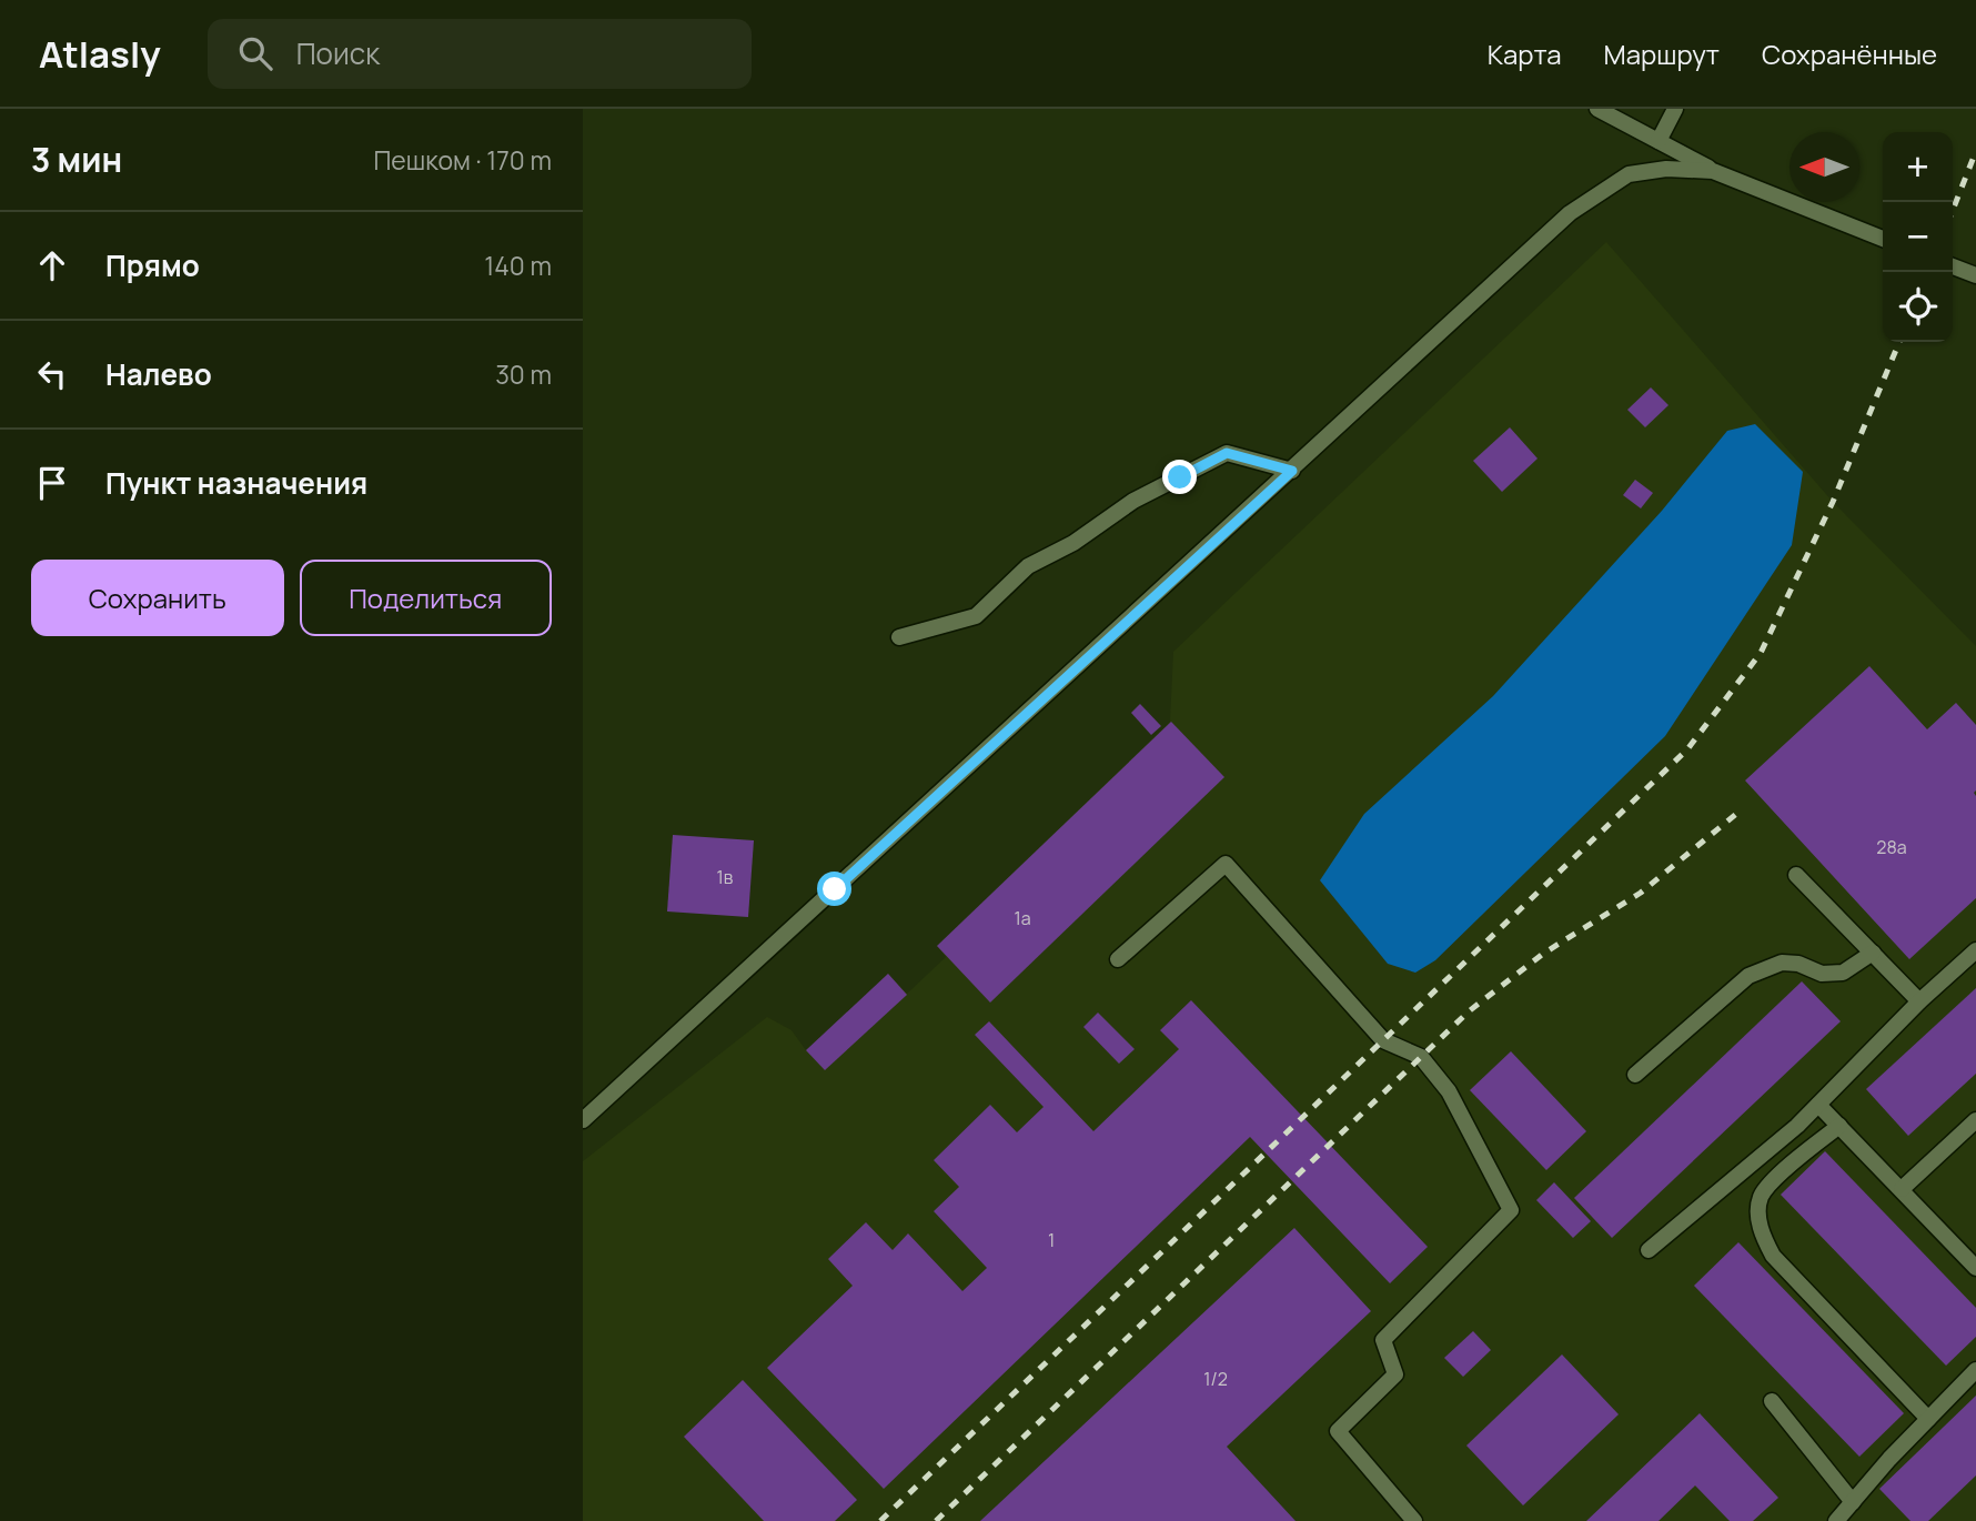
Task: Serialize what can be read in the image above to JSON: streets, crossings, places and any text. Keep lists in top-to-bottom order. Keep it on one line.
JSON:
{"house_numbers":["28а","1в","1а","1","1/2"],"north":"left","page":{"header":"Atlasly","search":"Поиск","nav":["Карта","Маршрут","Сохранённые"],"heading":["3 мин","Пешком · 170 m"],"map_buttons":["+","−"],"list":[["Прямо","140 m"],["Налево","30 m"],"Пункт назначения"],"buttons":["Сохранить","Поделиться"]}}
